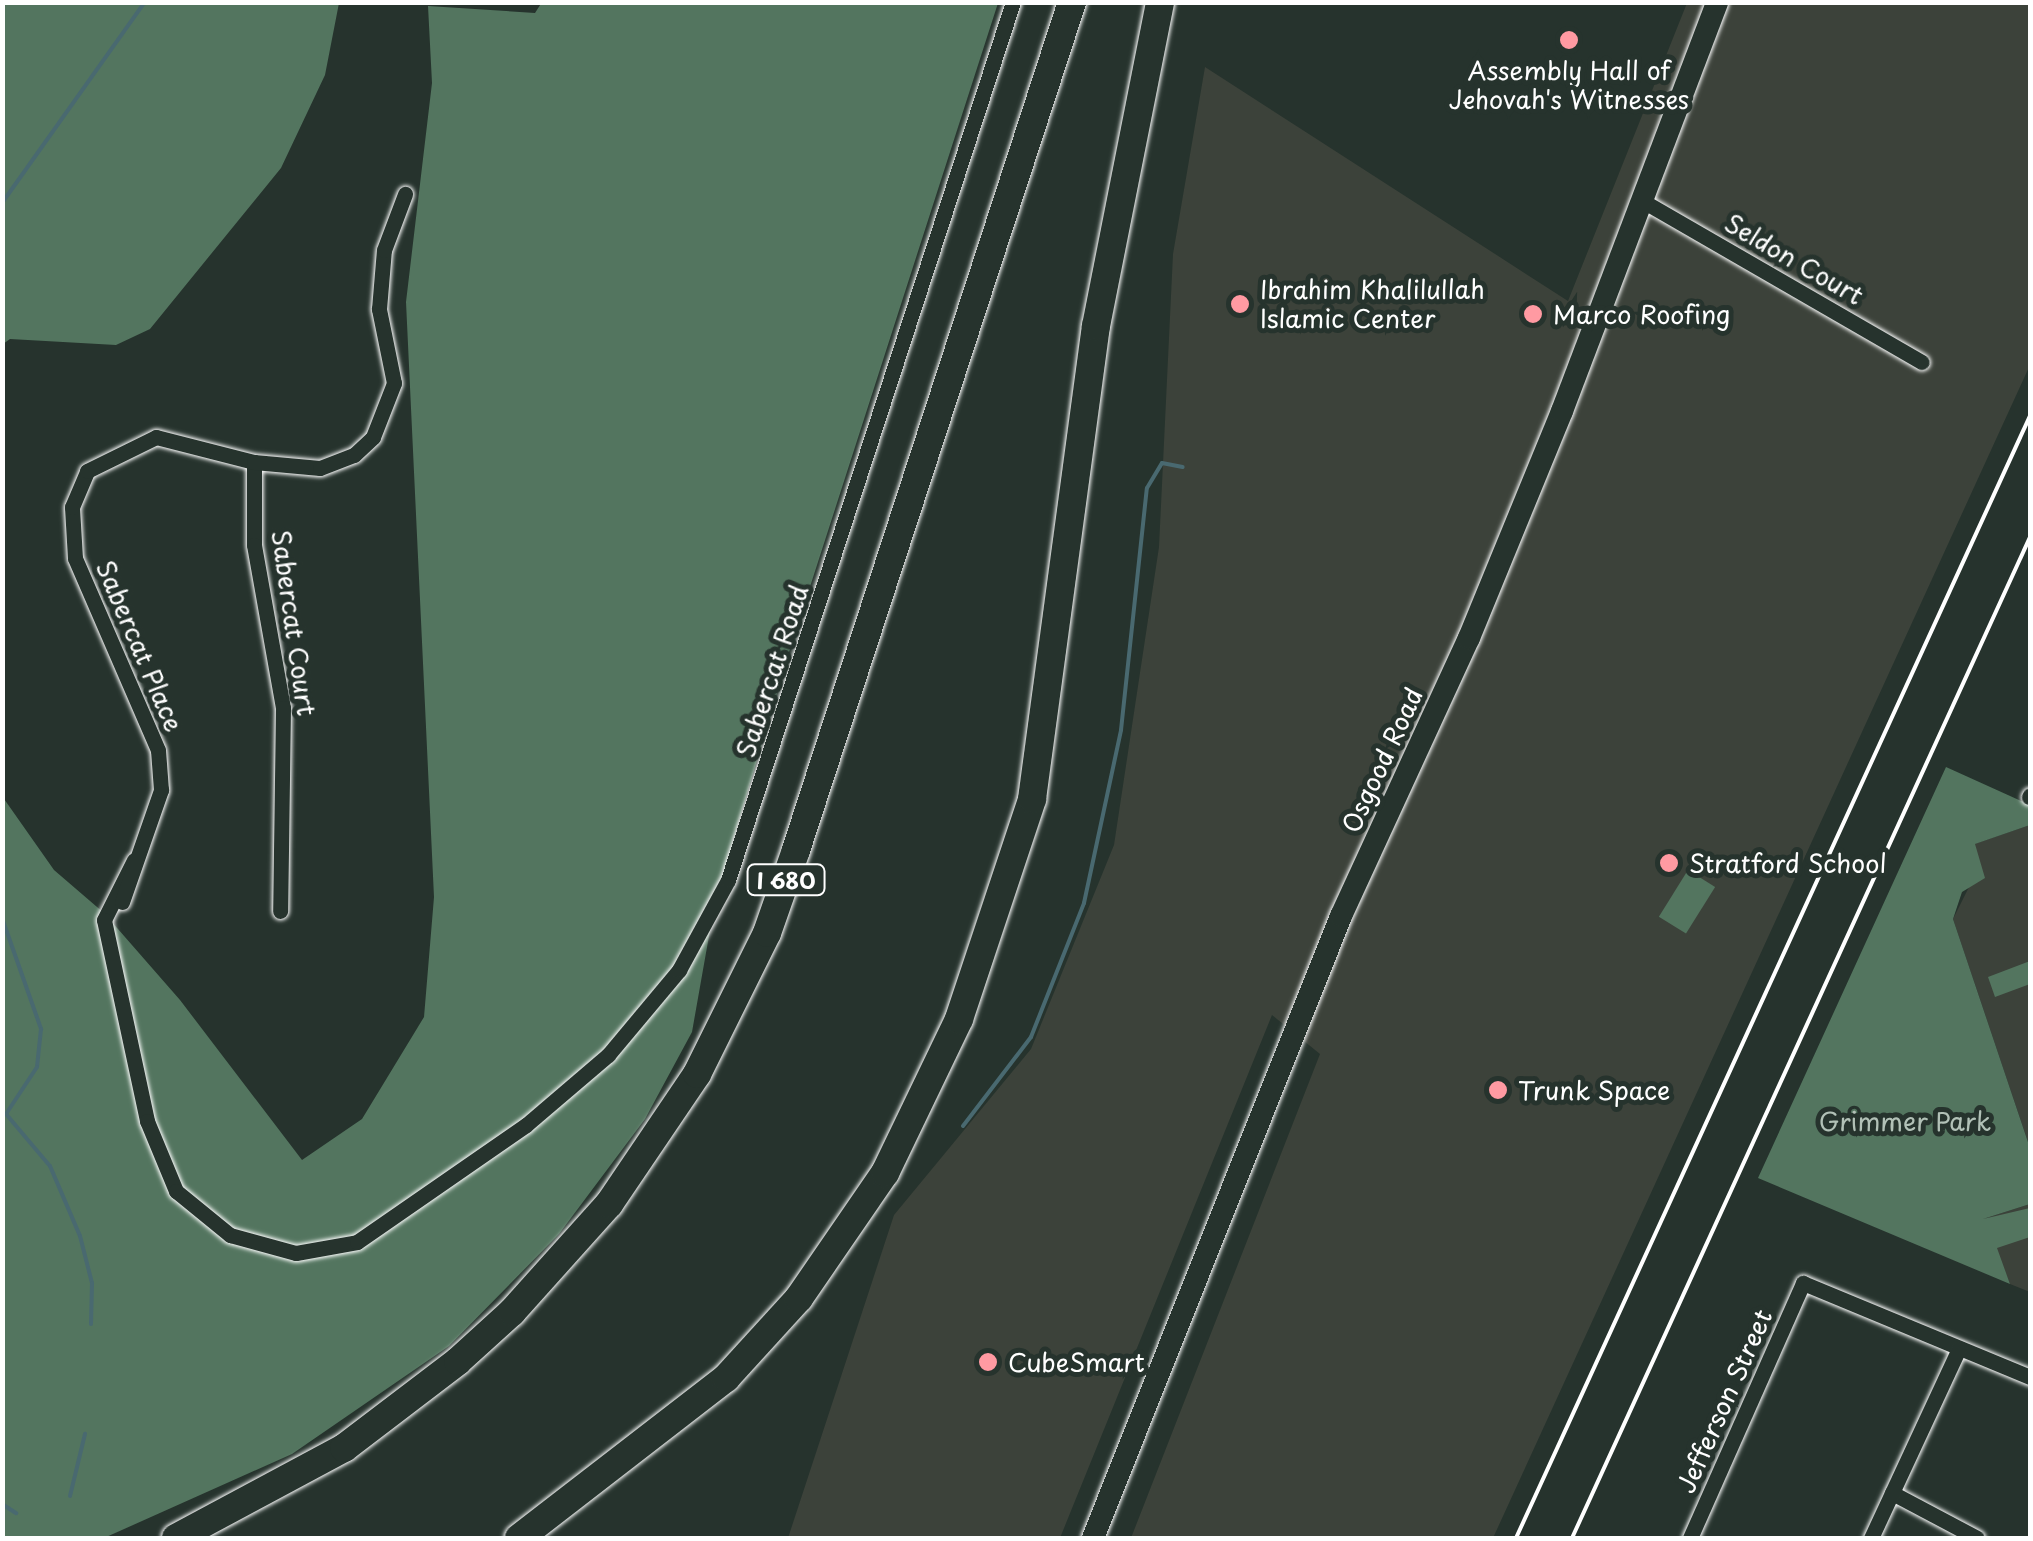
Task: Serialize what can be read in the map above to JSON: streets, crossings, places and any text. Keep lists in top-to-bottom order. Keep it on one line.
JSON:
{"streets":{"highway":["I 680"],"main road":["Osgood Road"],"street":["Seldon Court","Sabercat Court","Sabercat Place","Sabercat Road","Jefferson Street"]},"crossings":[["Seldon Court","Osgood Road"],["Sabercat Court","Sabercat Place"],["Sabercat Place","Sabercat Road"]],"parks":["Grimmer Park"],"places":["Assembly Hall of Jehovah's Witnesses","Ibrahim Khalilullah Islamic Center","Marco Roofing","Stratford School","Trunk Space","CubeSmart"]}
